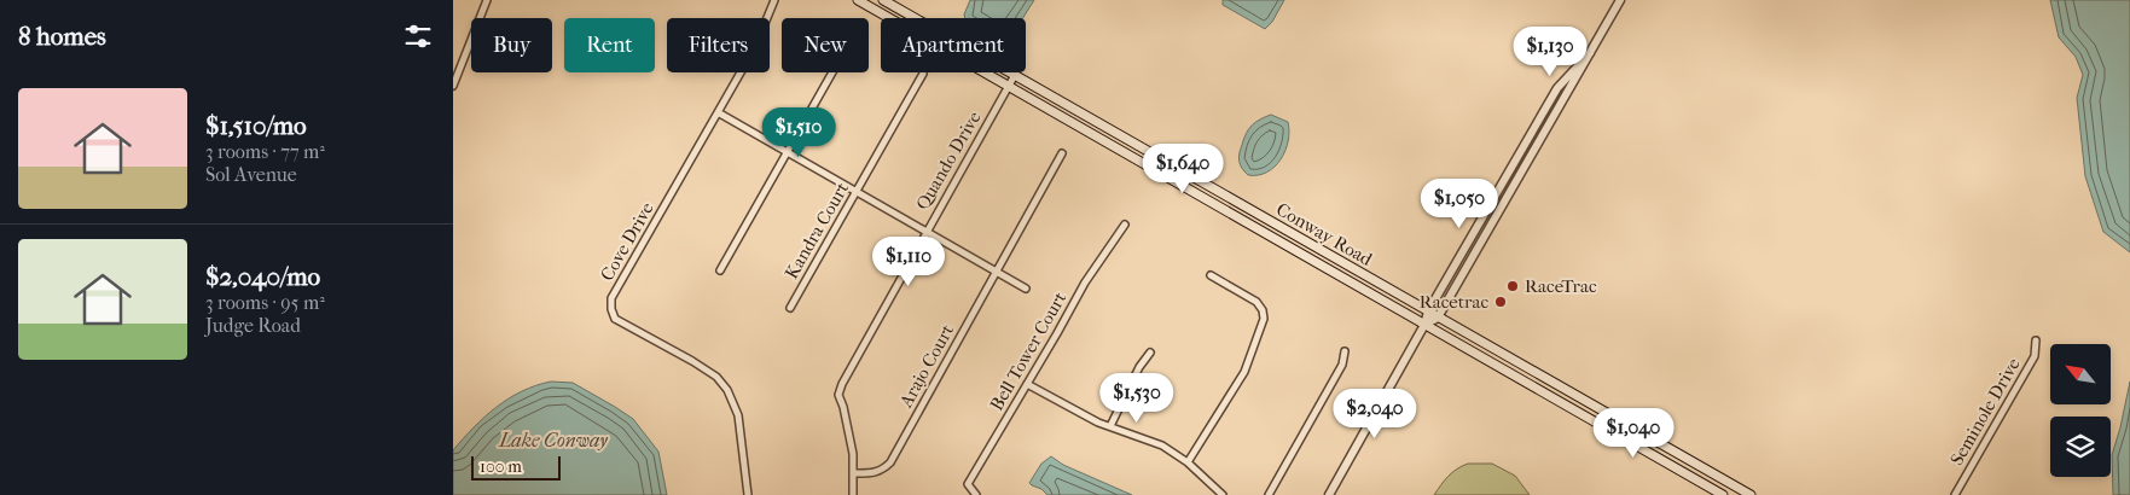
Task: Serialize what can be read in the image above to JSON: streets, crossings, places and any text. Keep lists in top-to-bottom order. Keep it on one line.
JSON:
{"streets":{"main road":["Conway Road"],"street":["Quando Drive","Kandra Court","Cove Drive","Bell Tower Court","Arajo Court","Seminole Drive"]},"crossings":[["Quando Drive","Conway Road"],["Quando Drive","Arajo Court"]],"water":["Lake Conway"],"places":["RaceTrac","Racetrac"],"scale_bar":"100 m","north":"top left","page":{"heading":"8 homes","chip":["Buy","Rent","Filters","New","Apartment"],"price":["$1,130","$1,510","$1,640","$1,050","$1,110","$1,530","$2,040","$1,040"],"list":[{"name":"$1,510/mo","note":"3 rooms · 77 m² · Sol Avenue"},{"name":"$2,040/mo","note":"3 rooms · 95 m² · Judge Road"}],"scale":"100 m"}}
